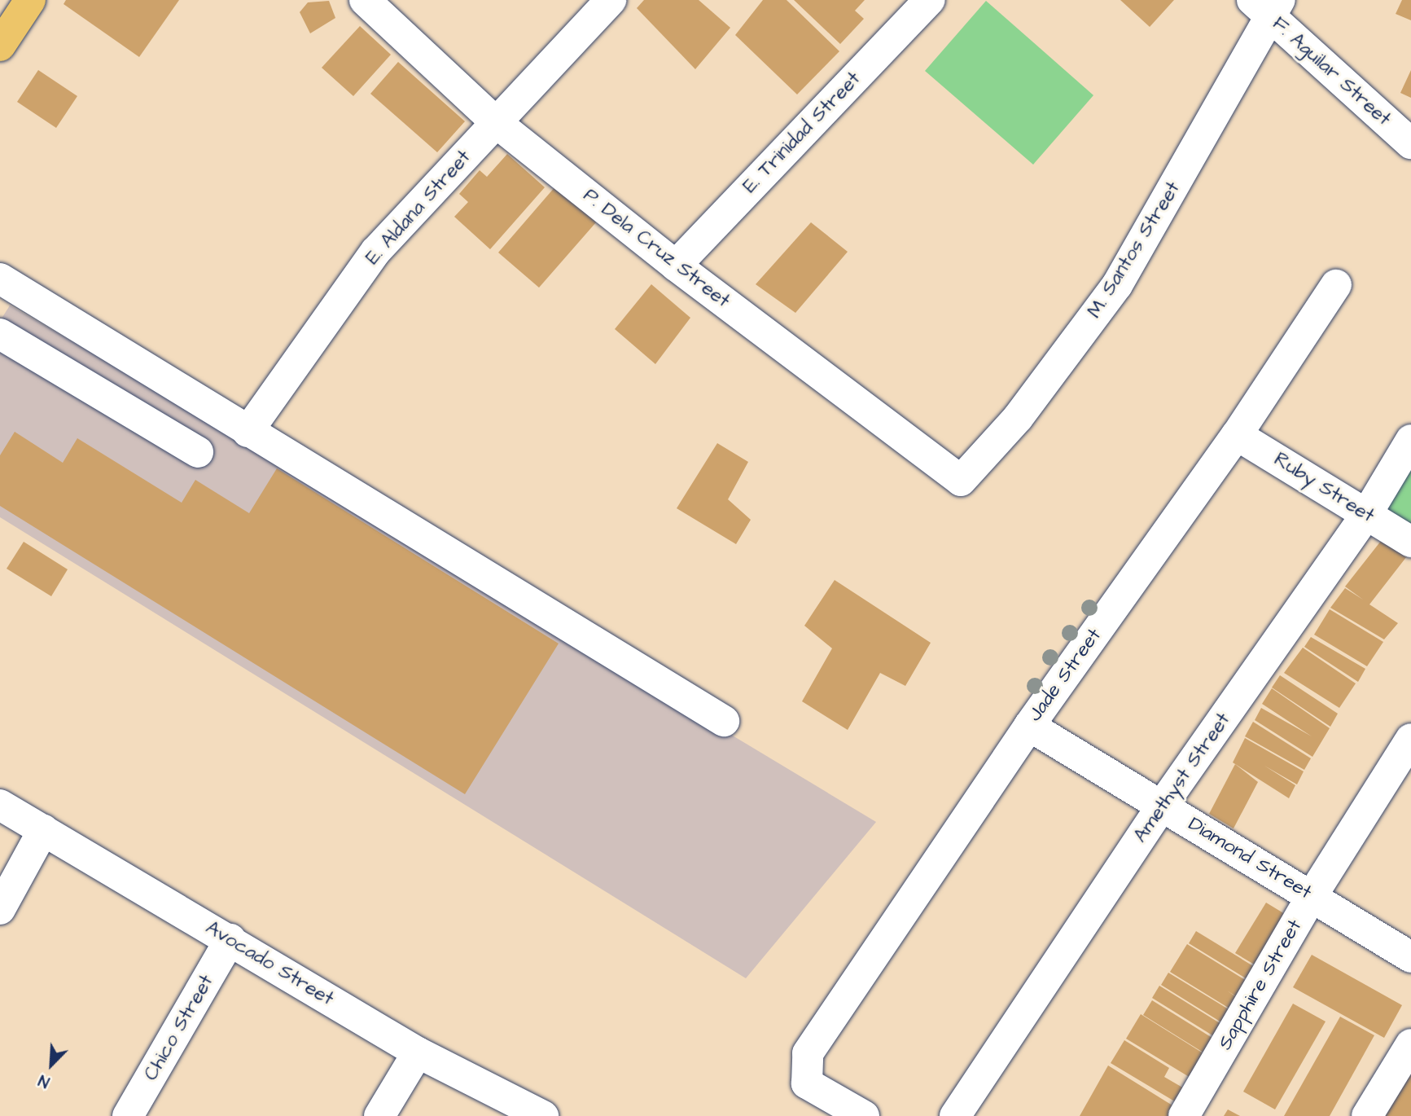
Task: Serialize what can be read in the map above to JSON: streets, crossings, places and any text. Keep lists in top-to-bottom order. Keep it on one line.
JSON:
{"streets":{"street":["F. Aguilar Street","E. Trinidad Street","E. Aldana Street","P. Dela Cruz Street","M. Santos Street","Ruby Street","Jade Street","Amethyst Street","Diamond Street","Avocado Street","Sapphire Street","Chico Street"]},"crossings":[["F. Aguilar Street","M. Santos Street"],["E. Trinidad Street","P. Dela Cruz Street"],["E. Aldana Street","P. Dela Cruz Street"],["P. Dela Cruz Street","M. Santos Street"],["Ruby Street","Jade Street"],["Ruby Street","Amethyst Street"],["Jade Street","Diamond Street"],["Amethyst Street","Diamond Street"],["Diamond Street","Sapphire Street"],["Avocado Street","Chico Street"]],"north":"bottom left"}
